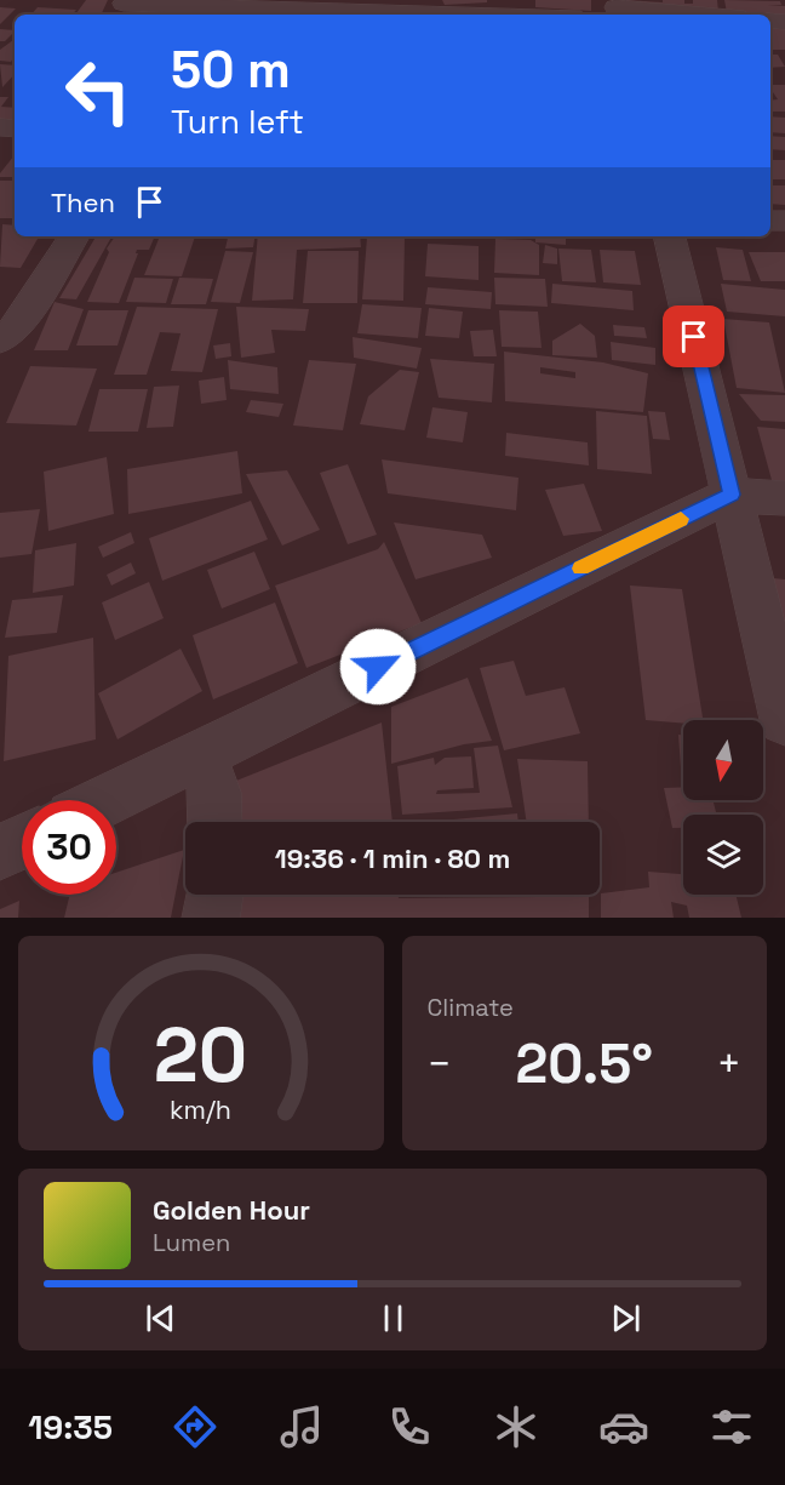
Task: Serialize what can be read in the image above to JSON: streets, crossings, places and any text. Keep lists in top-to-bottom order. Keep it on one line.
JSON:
{"north":"bottom","page":{"turn":["50 m","Turn left"],"then":"Then","limit":"30","trip":"19:36 · 1 min · 80 m","tile":"Climate","heat":["−","20.5°","+"],"song":["Golden Hour","Lumen"],"tabs":"19:35","gauge":["20","km/h"]}}
